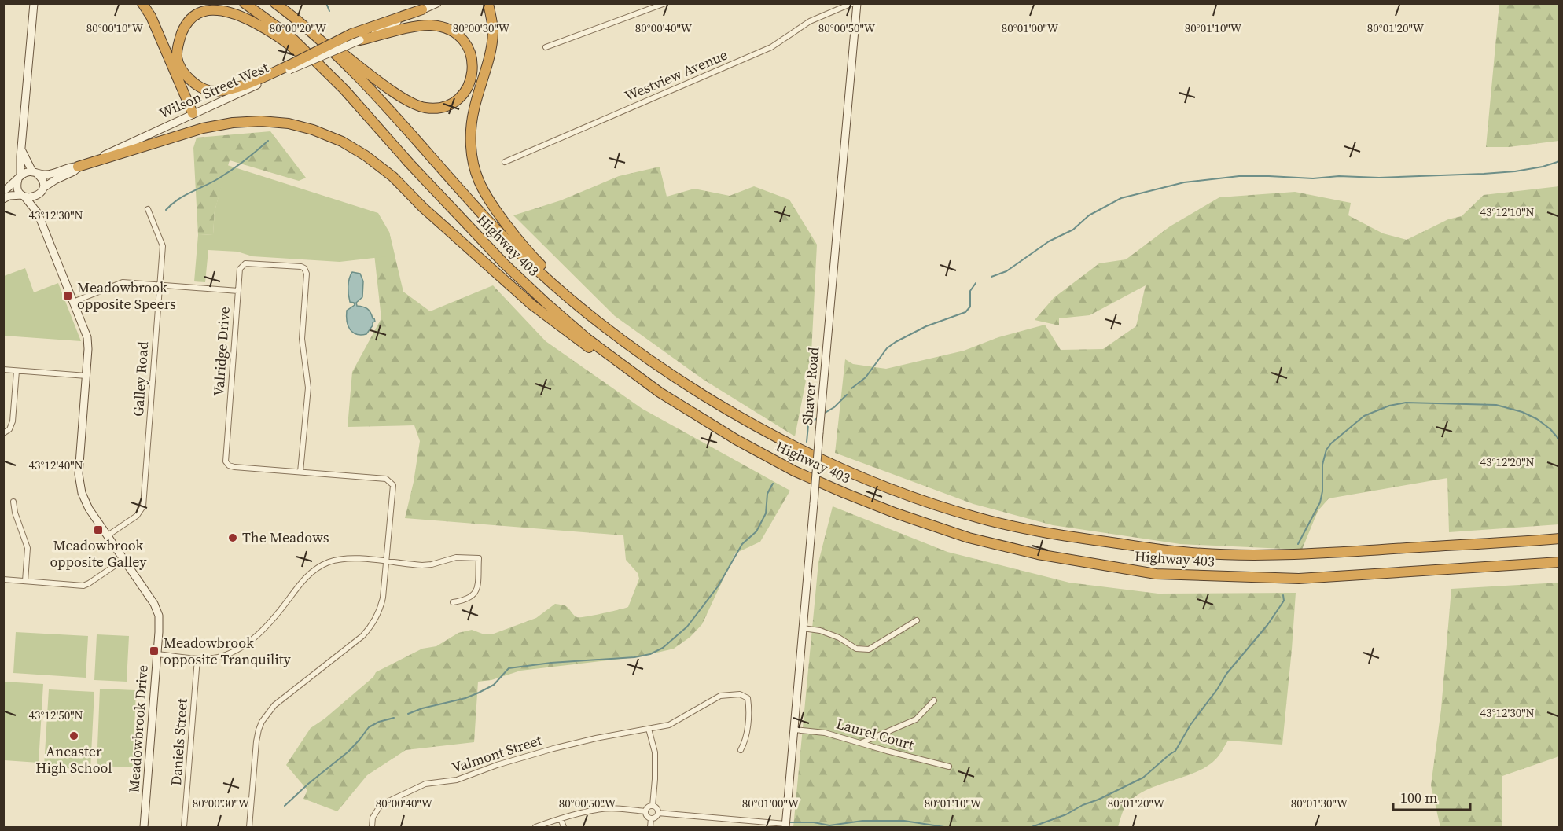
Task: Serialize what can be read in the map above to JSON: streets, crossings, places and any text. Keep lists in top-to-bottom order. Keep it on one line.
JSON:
{"streets":{"highway":["Highway 403"],"street":["Westview Avenue","Wilson Street West","Valridge Drive","Galley Road","Shaver Road","Meadowbrook Drive","Laurel Court","Daniels Street","Valmont Street"]},"crossings":[["Wilson Street West","Meadowbrook Drive"],["Galley Road","Meadowbrook Drive"],["Shaver Road","Laurel Court"]],"places":{"transit":["Meadowbrook opposite Speers","Meadowbrook opposite Galley","Meadowbrook opposite Tranquility"],"other":["The Meadows","Ancaster High School"]},"scale_bar":"100 m","coordinates":["80°00'10\"W","80°00'20\"W","80°00'30\"W","80°00'40\"W","80°00'50\"W","80°01'00\"W","80°01'10\"W","80°01'20\"W","43°12'10\"N","43°12'30\"N","43°12'20\"N","43°12'40\"N","43°12'50\"N","80°01'30\"W"]}
